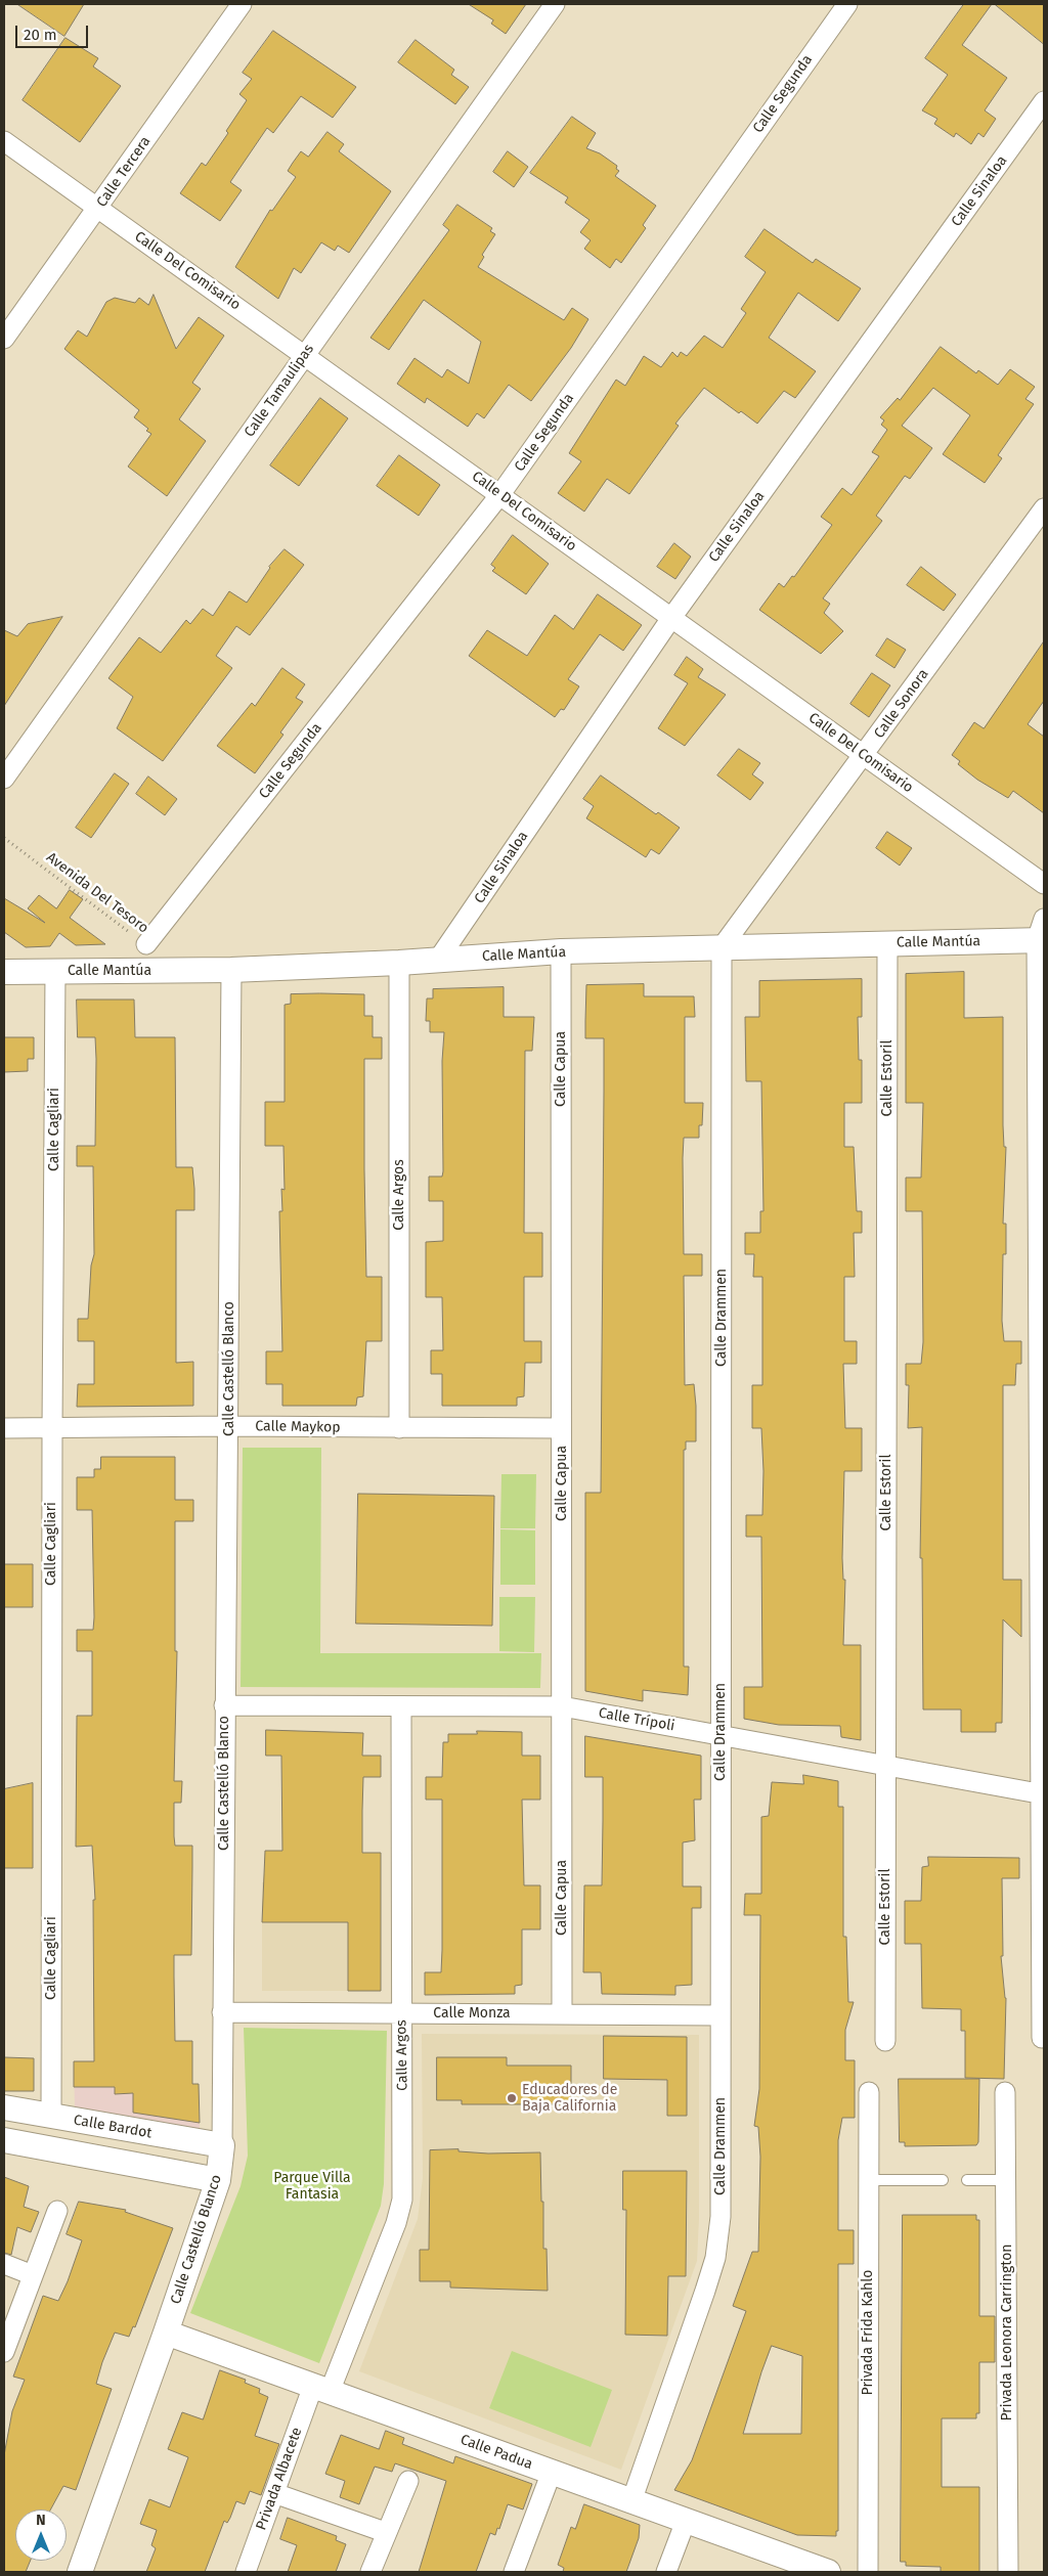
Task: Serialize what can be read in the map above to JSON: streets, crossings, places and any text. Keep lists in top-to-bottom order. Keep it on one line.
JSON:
{"streets":{"street":["Calle Segunda","Calle Tercera","Calle Sinaloa","Calle Del Comisario","Calle Tamaulipas","Calle Sonora","Calle Mantúa","Calle Capua","Calle Estoril","Calle Cagliari","Calle Argos","Calle Drammen","Calle Castelló Blanco","Calle Maykop","Calle Trípoli","Calle Monza","Calle Bardot","Privada Frida Kahlo","Privada Leonora Carrington","Calle Padua","Privada Albacete"],"path":["Avenida Del Tesoro"]},"crossings":[["Calle Segunda","Calle Del Comisario"],["Calle Segunda","Avenida Del Tesoro"],["Calle Tercera","Calle Del Comisario"],["Calle Sinaloa","Calle Del Comisario"],["Calle Sinaloa","Calle Mantúa"],["Calle Del Comisario","Calle Tamaulipas"],["Calle Del Comisario","Calle Sonora"],["Calle Sonora","Calle Mantúa"],["Calle Sonora","Calle Drammen"],["Calle Mantúa","Calle Capua"],["Calle Mantúa","Calle Estoril"],["Calle Mantúa","Calle Cagliari"],["Calle Mantúa","Calle Argos"],["Calle Mantúa","Calle Drammen"],["Calle Mantúa","Calle Castelló Blanco"],["Calle Capua","Calle Maykop"],["Calle Capua","Calle Trípoli"],["Calle Capua","Calle Monza"],["Calle Estoril","Calle Trípoli"],["Calle Cagliari","Calle Maykop"],["Calle Cagliari","Calle Bardot"],["Calle Argos","Calle Maykop"],["Calle Argos","Calle Trípoli"],["Calle Argos","Calle Monza"],["Calle Argos","Calle Padua"],["Calle Argos","Privada Albacete"],["Calle Drammen","Calle Trípoli"],["Calle Drammen","Calle Monza"],["Calle Drammen","Calle Padua"],["Calle Castelló Blanco","Calle Maykop"],["Calle Castelló Blanco","Calle Trípoli"],["Calle Castelló Blanco","Calle Monza"],["Calle Castelló Blanco","Calle Bardot"],["Calle Castelló Blanco","Calle Padua"],["Calle Padua","Privada Albacete"]],"parks":["Parque Villa Fantasia"],"places":["Educadores de Baja California"],"scale_bar":"20 m","north":"top"}
